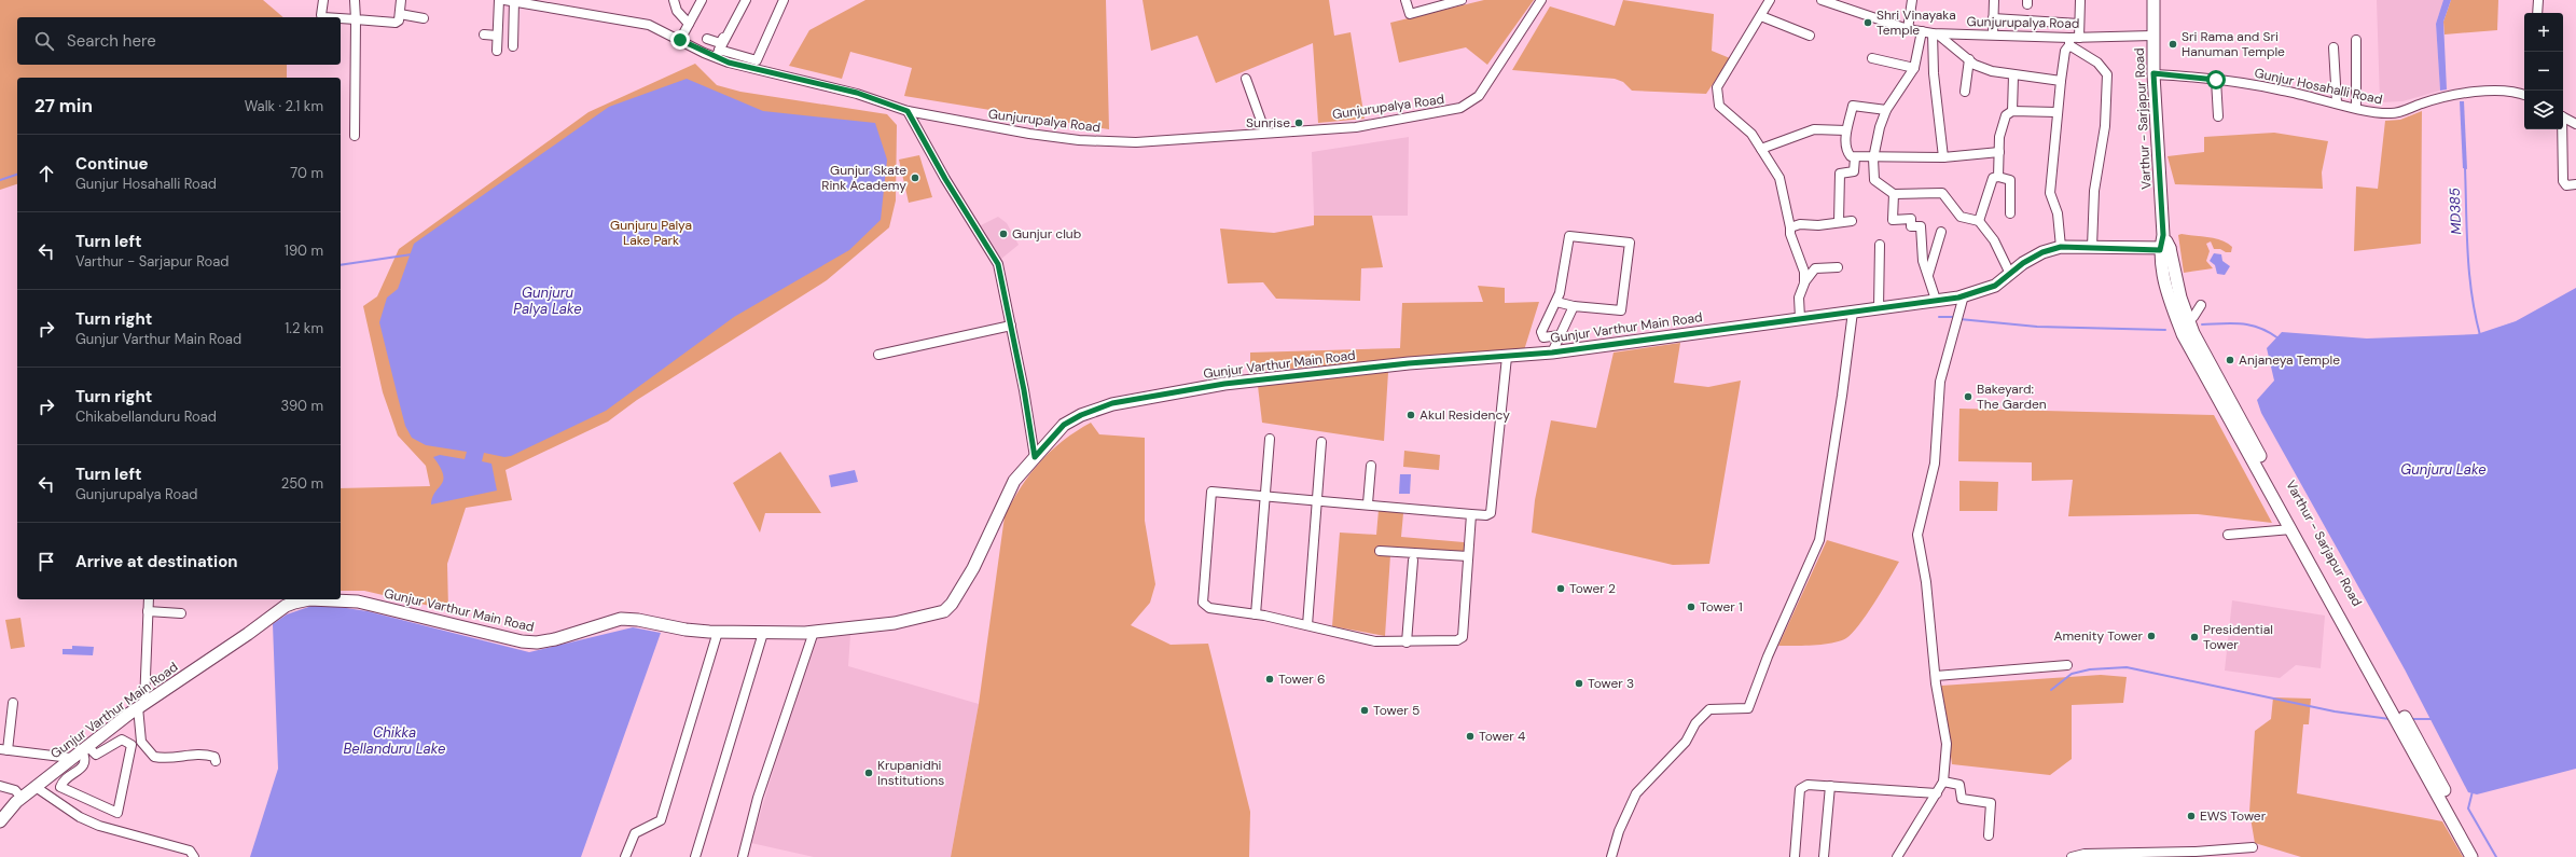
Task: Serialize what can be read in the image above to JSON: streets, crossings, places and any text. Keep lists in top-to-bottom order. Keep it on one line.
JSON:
{"streets":{"main road":["Varthur - Sarjapur Road","Gunjur Varthur Main Road"],"street":["Gunjurupalya Road","Gunjur Hosahalli Road"]},"crossings":[["Gunjurupalya Road","Varthur - Sarjapur Road"],["Gunjur Hosahalli Road","Varthur - Sarjapur Road"],["Varthur - Sarjapur Road","Gunjur Varthur Main Road"]],"water":["MD385","Gunjuru Palya Lake","Gunjuru Lake","Chikka Bellanduru Lake"],"parks":["Gunjuru Palya Lake Park"],"places":["Shri Vinayaka Temple","Sri Rama and Sri Hanuman Temple","Sunrise","Gunjur Skate Rink Academy","Gunjur club","Anjaneya Temple","Bakeyard: The Garden","Akul Residency","Tower 2","Tower 1","Amenity Tower","Presidential Tower","Tower 6","Tower 3","Tower 5","Tower 4","Krupanidhi Institutions","EWS Tower"],"page":{"map_buttons":["+","−"],"search":"Search here","heading":["27 min","Walk · 2.1 km"],"list":[["Continue","Gunjur Hosahalli Road","70 m"],["Turn left","Varthur - Sarjapur Road","190 m"],["Turn right","Gunjur Varthur Main Road","1.2 km"],["Turn right","Chikabellanduru Road","390 m"],["Turn left","Gunjurupalya Road","250 m"],"Arrive at destination"]}}
